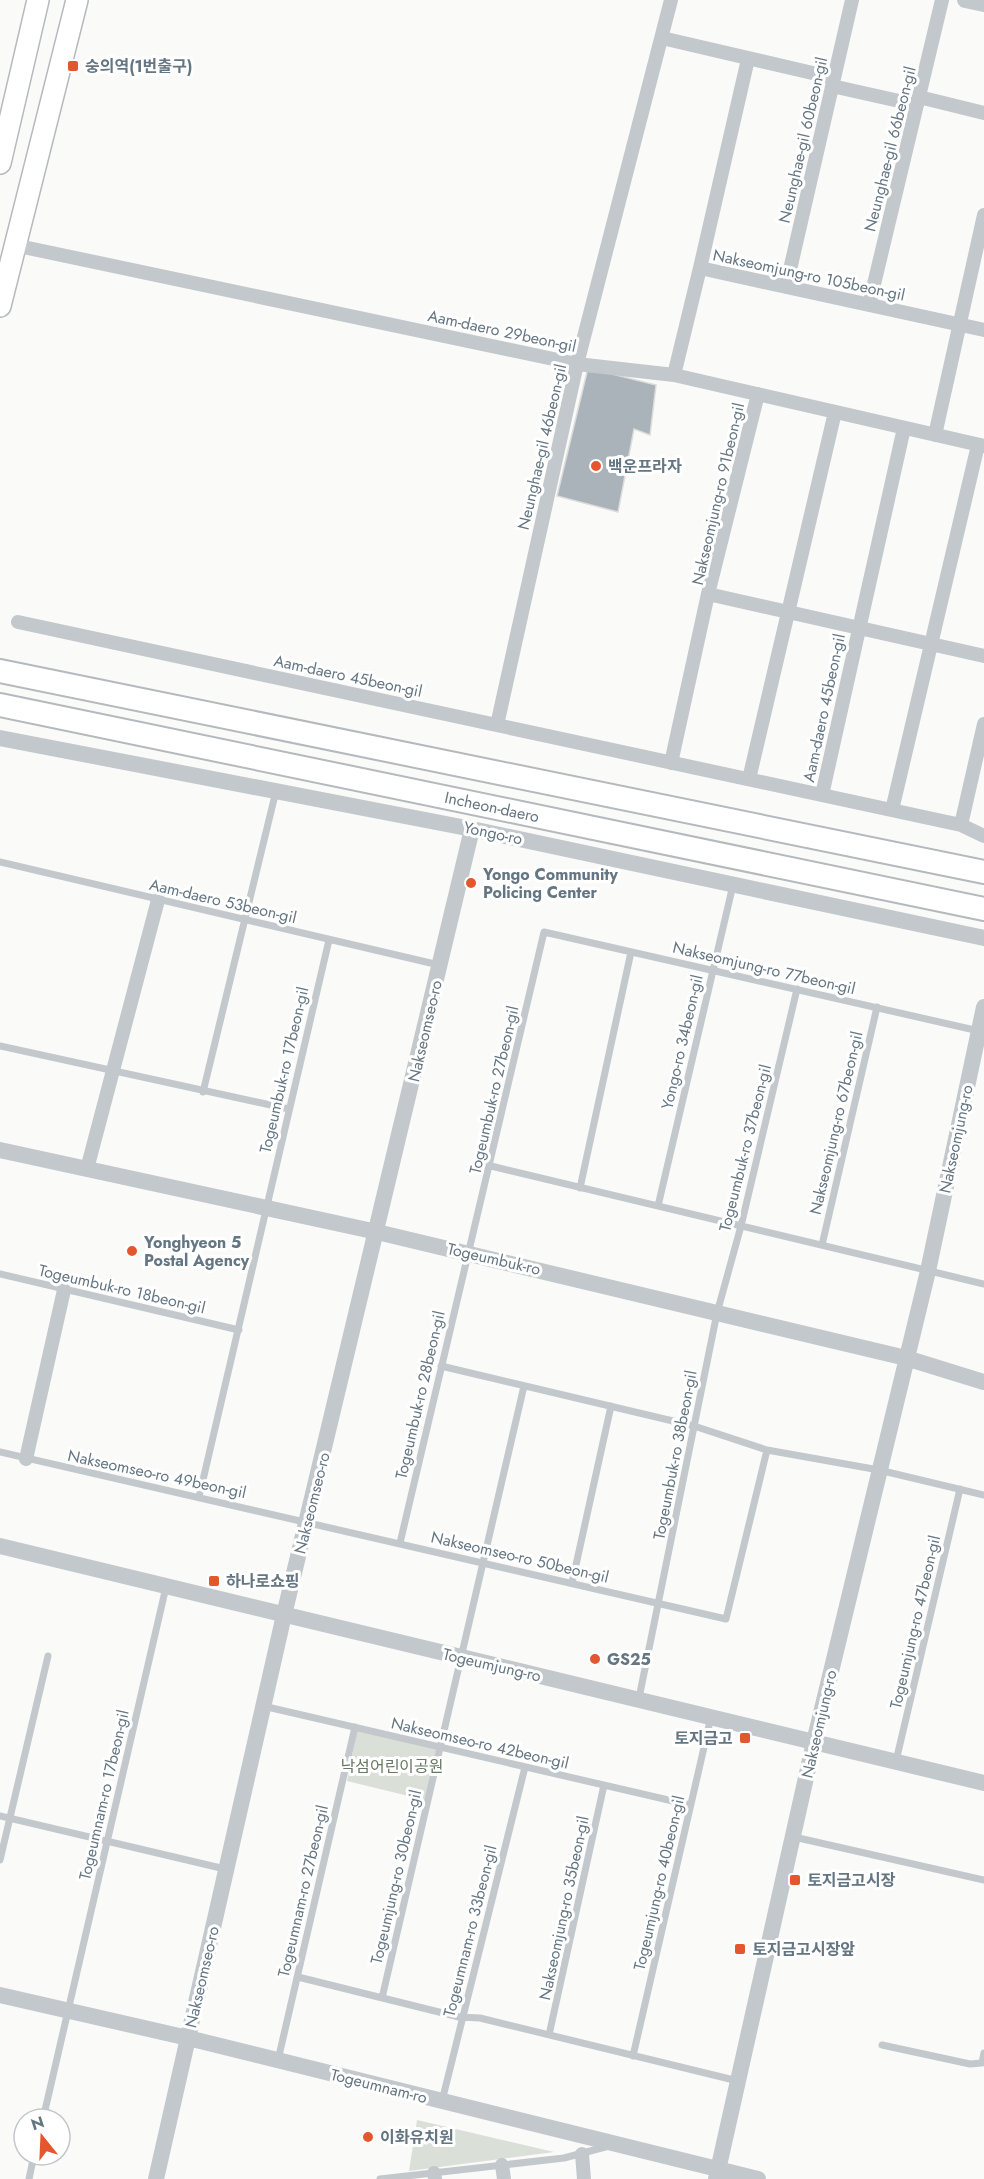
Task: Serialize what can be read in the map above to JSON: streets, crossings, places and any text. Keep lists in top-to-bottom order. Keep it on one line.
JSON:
{"streets":{"highway":["Incheon-daero"],"street":["Neunghae-gil 60beon-gil","Neunghae-gil 66beon-gil","Nakseomjung-ro 105beon-gil","Aam-daero 29beon-gil","Neunghae-gil 46beon-gil","Nakseomjung-ro 91beon-gil","Aam-daero 45beon-gil","Yongo-ro","Nakseomseo-ro","Nakseomjung-ro","Togeumbuk-ro","Togeumjung-ro","Togeumnam-ro"],"lane":["Aam-daero 53beon-gil","Nakseomjung-ro 77beon-gil","Yongo-ro 34beon-gil","Togeumbuk-ro 17beon-gil","Togeumbuk-ro 27beon-gil","Nakseomjung-ro 67beon-gil","Togeumbuk-ro 37beon-gil","Togeumbuk-ro 18beon-gil","Togeumbuk-ro 28beon-gil","Togeumbuk-ro 38beon-gil","Nakseomseo-ro 49beon-gil","Nakseomseo-ro 50beon-gil","Togeumjung-ro 47beon-gil","Nakseomseo-ro 42beon-gil","Togeumnam-ro 17beon-gil","Togeumjung-ro 30beon-gil","Togeumjung-ro 40beon-gil","Togeumnam-ro 27beon-gil","Nakseomjung-ro 35beon-gil","Togeumnam-ro 33beon-gil"]},"crossings":[["Neunghae-gil 60beon-gil","Nakseomjung-ro 105beon-gil"],["Neunghae-gil 66beon-gil","Nakseomjung-ro 105beon-gil"],["Nakseomjung-ro 105beon-gil","Aam-daero 29beon-gil"],["Aam-daero 29beon-gil","Neunghae-gil 46beon-gil"],["Aam-daero 29beon-gil","Nakseomjung-ro 91beon-gil"],["Neunghae-gil 46beon-gil","Aam-daero 45beon-gil"],["Nakseomjung-ro 91beon-gil","Aam-daero 45beon-gil"],["Yongo-ro","Nakseomseo-ro"],["Yongo-ro","Yongo-ro 34beon-gil"],["Aam-daero 53beon-gil","Nakseomseo-ro"],["Aam-daero 53beon-gil","Togeumbuk-ro 17beon-gil"],["Nakseomjung-ro 77beon-gil","Yongo-ro 34beon-gil"],["Nakseomjung-ro 77beon-gil","Togeumbuk-ro 27beon-gil"],["Nakseomjung-ro 77beon-gil","Nakseomjung-ro 67beon-gil"],["Nakseomjung-ro 77beon-gil","Nakseomjung-ro"],["Nakseomjung-ro 77beon-gil","Togeumbuk-ro 37beon-gil"],["Nakseomseo-ro","Togeumbuk-ro"],["Nakseomseo-ro","Nakseomseo-ro 49beon-gil"],["Nakseomseo-ro","Nakseomseo-ro 50beon-gil"],["Nakseomseo-ro","Togeumjung-ro"],["Nakseomseo-ro","Nakseomseo-ro 42beon-gil"],["Nakseomseo-ro","Togeumnam-ro"],["Togeumbuk-ro 17beon-gil","Togeumbuk-ro"],["Togeumbuk-ro 27beon-gil","Togeumbuk-ro"],["Togeumbuk-ro 27beon-gil","Togeumbuk-ro 28beon-gil"],["Nakseomjung-ro","Togeumbuk-ro"],["Nakseomjung-ro","Togeumjung-ro"],["Nakseomjung-ro","Togeumnam-ro"],["Togeumbuk-ro 37beon-gil","Togeumbuk-ro"],["Togeumbuk-ro 37beon-gil","Togeumbuk-ro 38beon-gil"],["Togeumbuk-ro","Togeumbuk-ro 28beon-gil"],["Togeumbuk-ro","Togeumbuk-ro 38beon-gil"],["Togeumbuk-ro 28beon-gil","Nakseomseo-ro 50beon-gil"],["Togeumbuk-ro 38beon-gil","Nakseomseo-ro 50beon-gil"],["Togeumbuk-ro 38beon-gil","Togeumjung-ro"],["Nakseomseo-ro 49beon-gil","Nakseomseo-ro 50beon-gil"],["Nakseomseo-ro 50beon-gil","Togeumjung-ro 30beon-gil"],["Togeumjung-ro 47beon-gil","Togeumjung-ro"],["Togeumjung-ro","Togeumnam-ro 17beon-gil"],["Togeumjung-ro","Togeumjung-ro 30beon-gil"],["Togeumjung-ro","Togeumjung-ro 40beon-gil"],["Nakseomseo-ro 42beon-gil","Togeumjung-ro 30beon-gil"],["Nakseomseo-ro 42beon-gil","Togeumjung-ro 40beon-gil"],["Nakseomseo-ro 42beon-gil","Togeumnam-ro 27beon-gil"],["Nakseomseo-ro 42beon-gil","Nakseomjung-ro 35beon-gil"],["Nakseomseo-ro 42beon-gil","Togeumnam-ro 33beon-gil"],["Togeumnam-ro 17beon-gil","Togeumnam-ro"],["Togeumnam-ro 27beon-gil","Togeumnam-ro"],["Togeumnam-ro 33beon-gil","Togeumnam-ro"]],"parks":["낙섬어린이공원"],"places":{"transit":["숭의역(1번출구)","하나로쇼핑","토지금고","토지금고시장","토지금고시장앞"],"other":["백운프라자","Yongo Community Policing Center","Yonghyeon 5 Postal Agency","GS25","이화유치원"]},"north":"top"}
